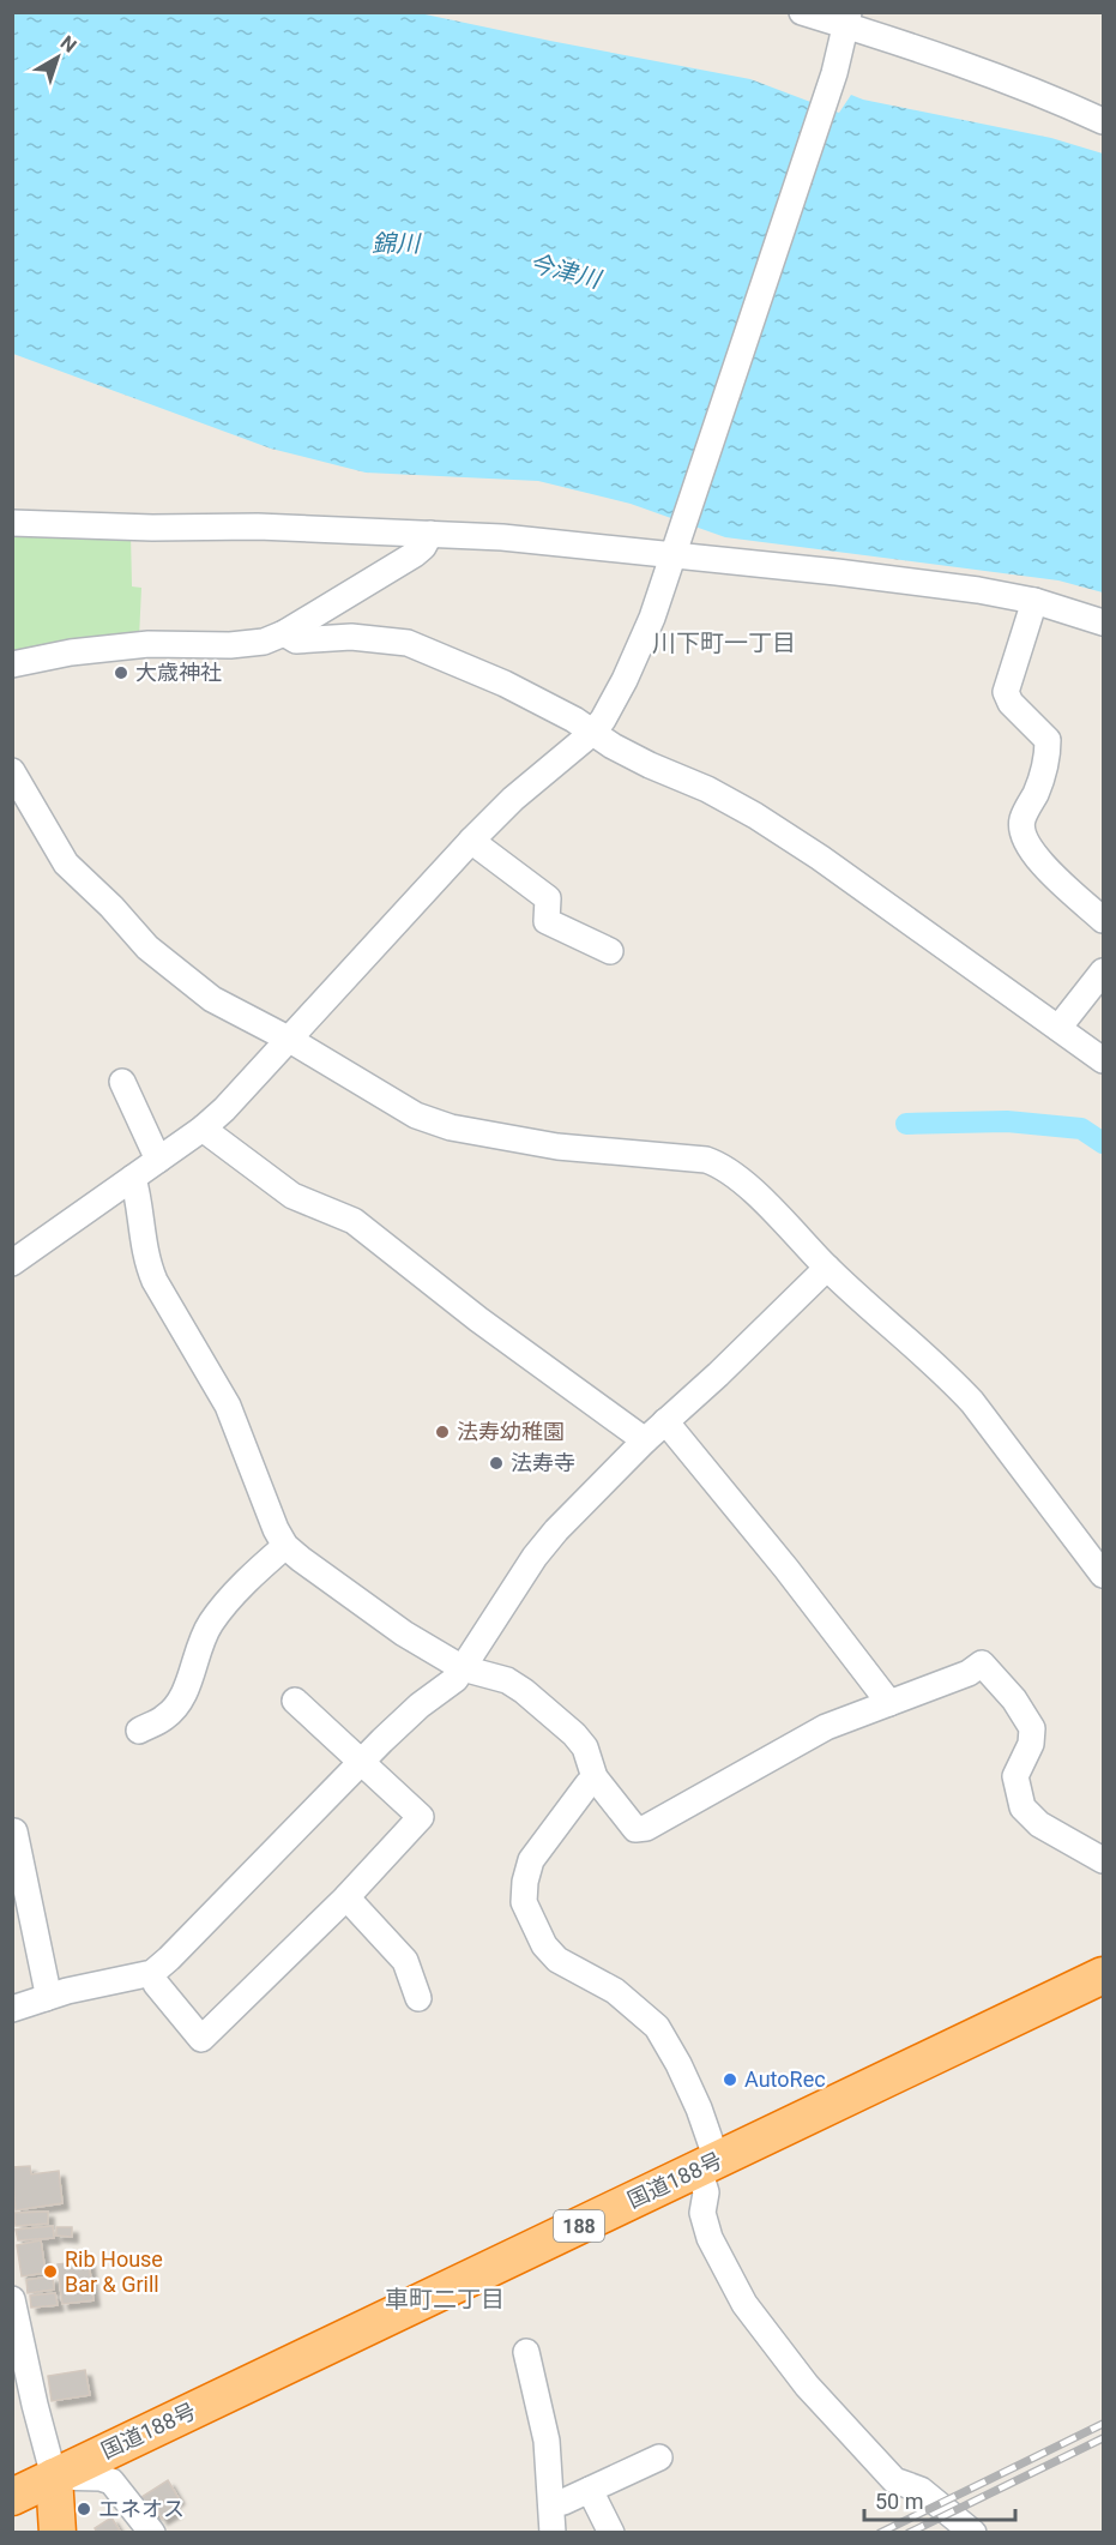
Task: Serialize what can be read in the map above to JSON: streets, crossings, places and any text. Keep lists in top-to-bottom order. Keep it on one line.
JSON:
{"streets":{"highway":["国道188号","188"]},"districts":["川下町一丁目","車町二丁目"],"water":["錦川","今津川"],"places":["大歳神社","法寿幼稚園","法寿寺","AutoRec","Rib House Bar & Grill","エネオス"],"scale_bar":"50 m","north":"top right"}
